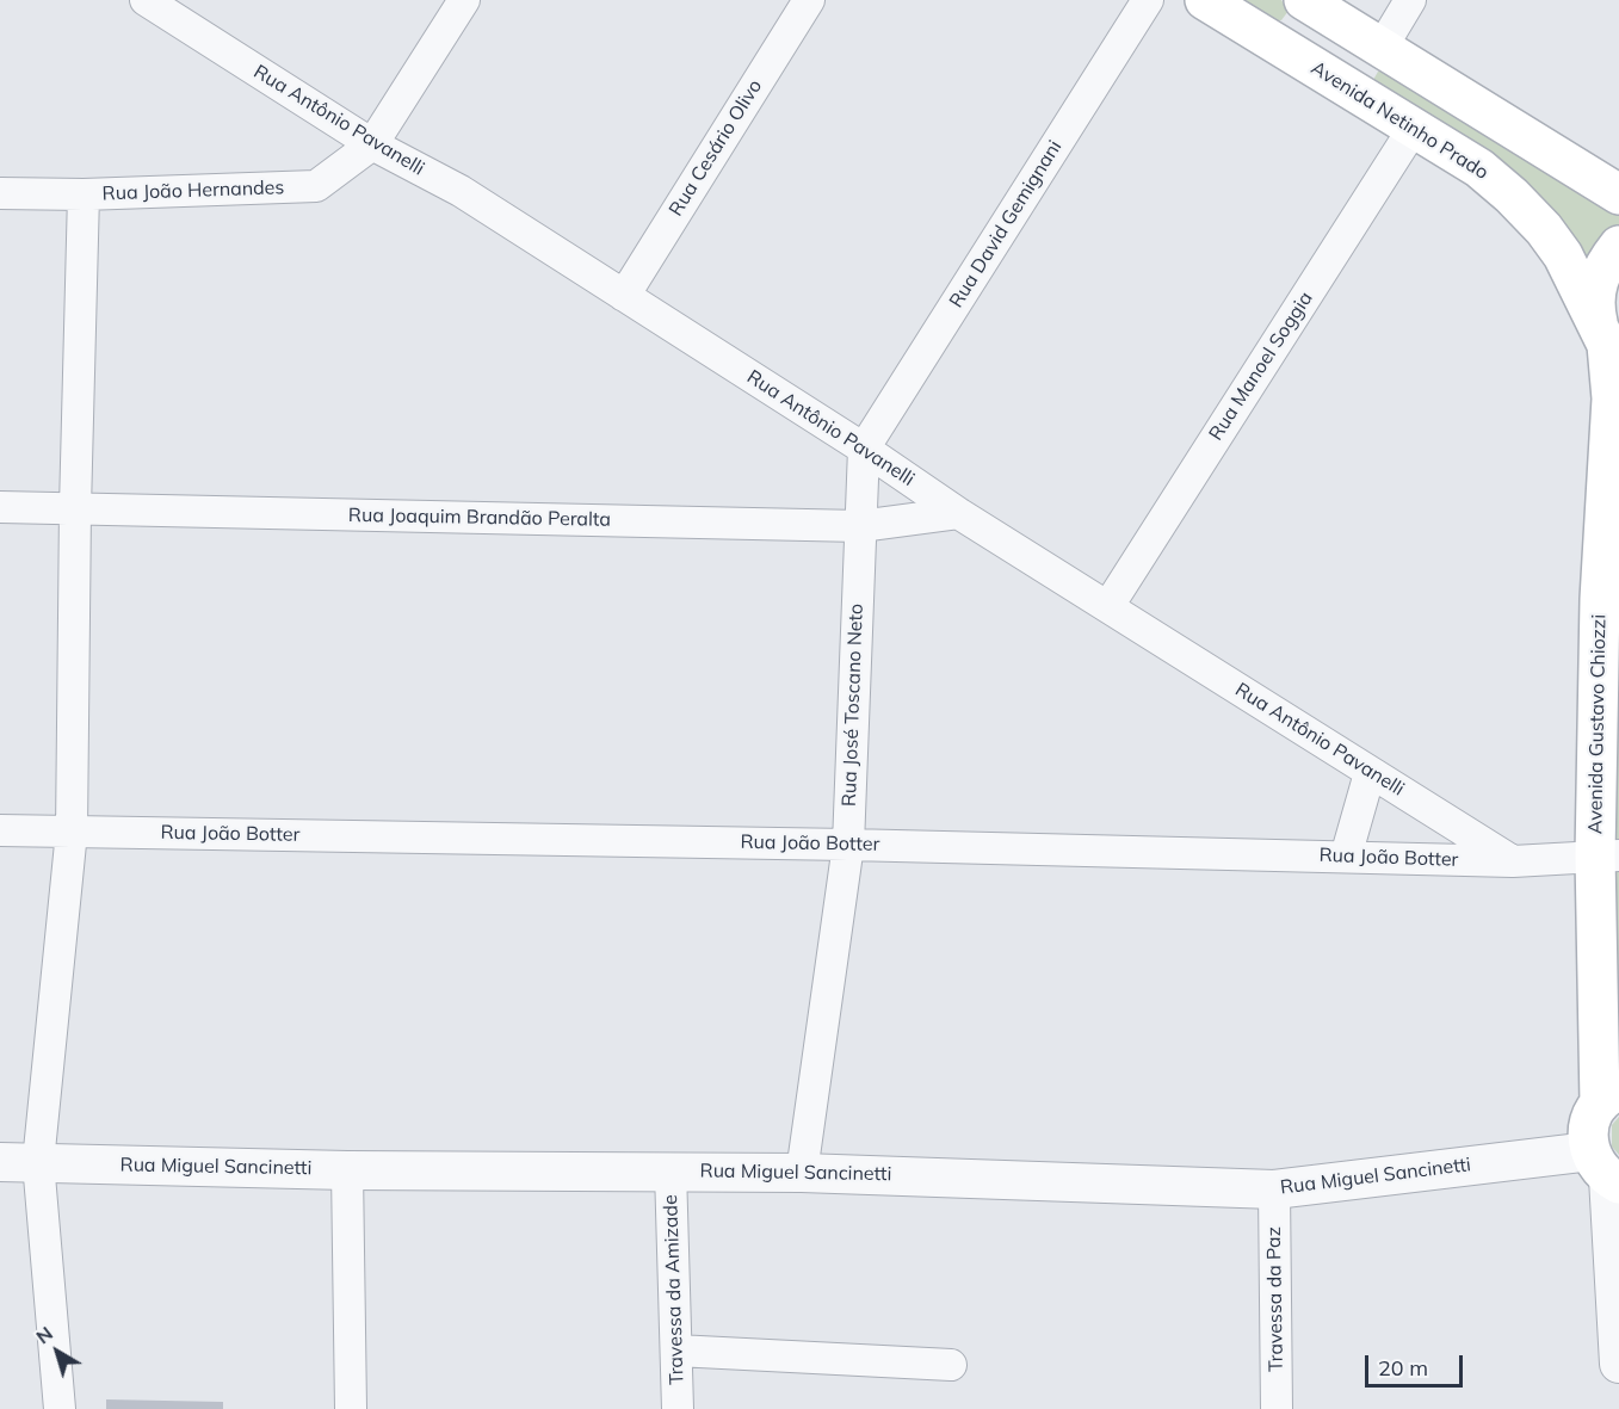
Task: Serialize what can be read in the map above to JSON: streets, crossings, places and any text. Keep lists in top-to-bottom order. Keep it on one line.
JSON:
{"streets":{"main road":["Avenida Netinho Prado","Avenida Gustavo Chiozzi"],"street":["Rua Antônio Pavanelli","Rua Cesário Olivo","Rua João Hernandes","Rua David Gemignani","Rua Manoel Soggia","Rua Joaquim Brandão Peralta","Rua José Toscano Neto","Rua João Botter","Rua Miguel Sancinetti","Travessa da Amizade","Travessa da Paz"]},"crossings":[["Rua Antônio Pavanelli","Rua Cesário Olivo"],["Rua Antônio Pavanelli","Rua João Hernandes"],["Rua Antônio Pavanelli","Rua David Gemignani"],["Rua Antônio Pavanelli","Rua Manoel Soggia"],["Rua Antônio Pavanelli","Rua Joaquim Brandão Peralta"],["Rua Antônio Pavanelli","Rua José Toscano Neto"],["Rua Antônio Pavanelli","Rua João Botter"],["Avenida Netinho Prado","Rua Manoel Soggia"],["Avenida Netinho Prado","Avenida Gustavo Chiozzi"],["Rua David Gemignani","Rua José Toscano Neto"],["Rua Joaquim Brandão Peralta","Rua José Toscano Neto"],["Rua José Toscano Neto","Rua João Botter"],["Rua José Toscano Neto","Rua Miguel Sancinetti"],["Avenida Gustavo Chiozzi","Rua João Botter"],["Rua Miguel Sancinetti","Travessa da Amizade"],["Rua Miguel Sancinetti","Travessa da Paz"]],"scale_bar":"20 m","north":"top left"}
